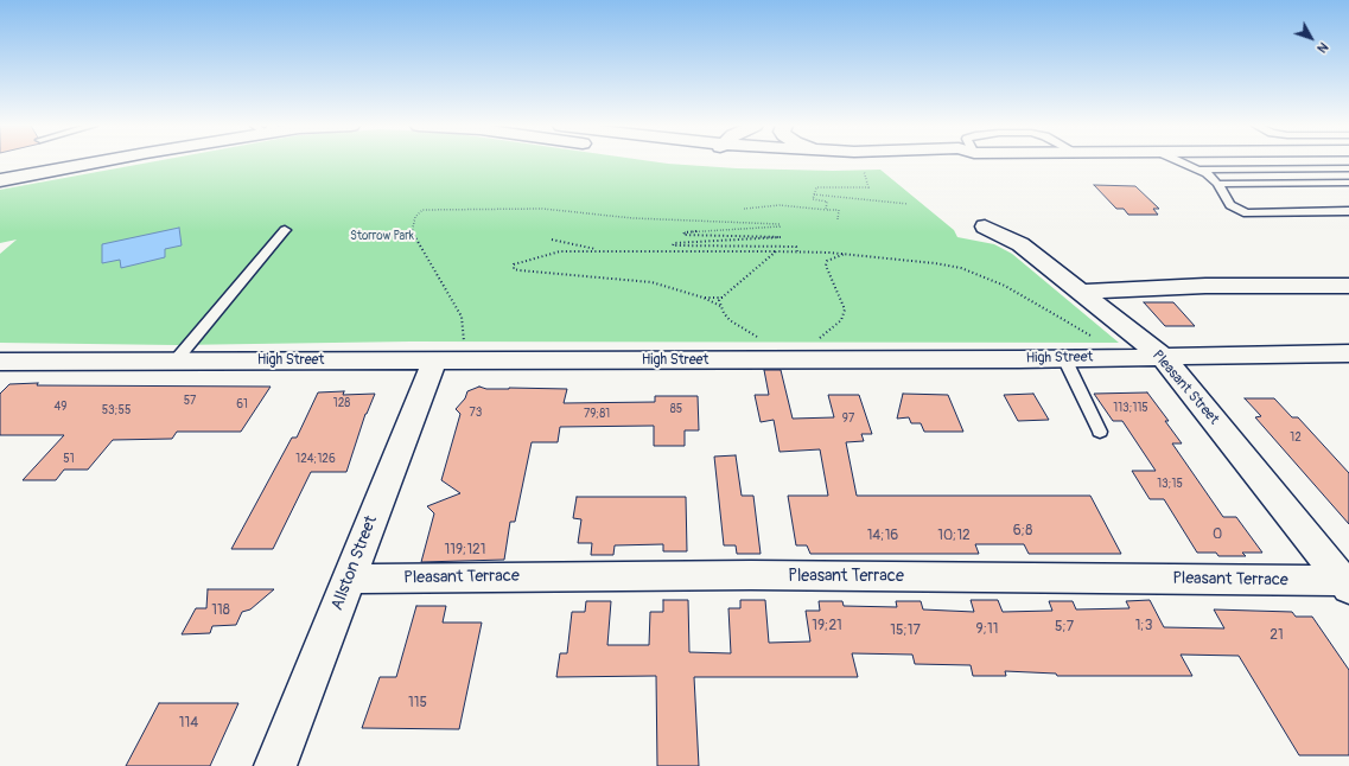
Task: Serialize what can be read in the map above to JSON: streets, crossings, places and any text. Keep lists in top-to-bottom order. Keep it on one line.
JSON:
{"streets":{"street":["High Street","Pleasant Street","Allston Street","Pleasant Terrace"]},"crossings":[["High Street","Pleasant Street"],["High Street","Allston Street"],["Pleasant Street","Pleasant Terrace"],["Allston Street","Pleasant Terrace"]],"parks":["Storrow Park"],"house_numbers":["57","128","61","49","113;115","85","53;55","73","79;81","97","12","51","124;126","13;15","6;8","0","14;16","10;12","119;121","118","19;21","1;3","5;7","9;11","15;17","21","115","114"],"north":"bottom right"}
